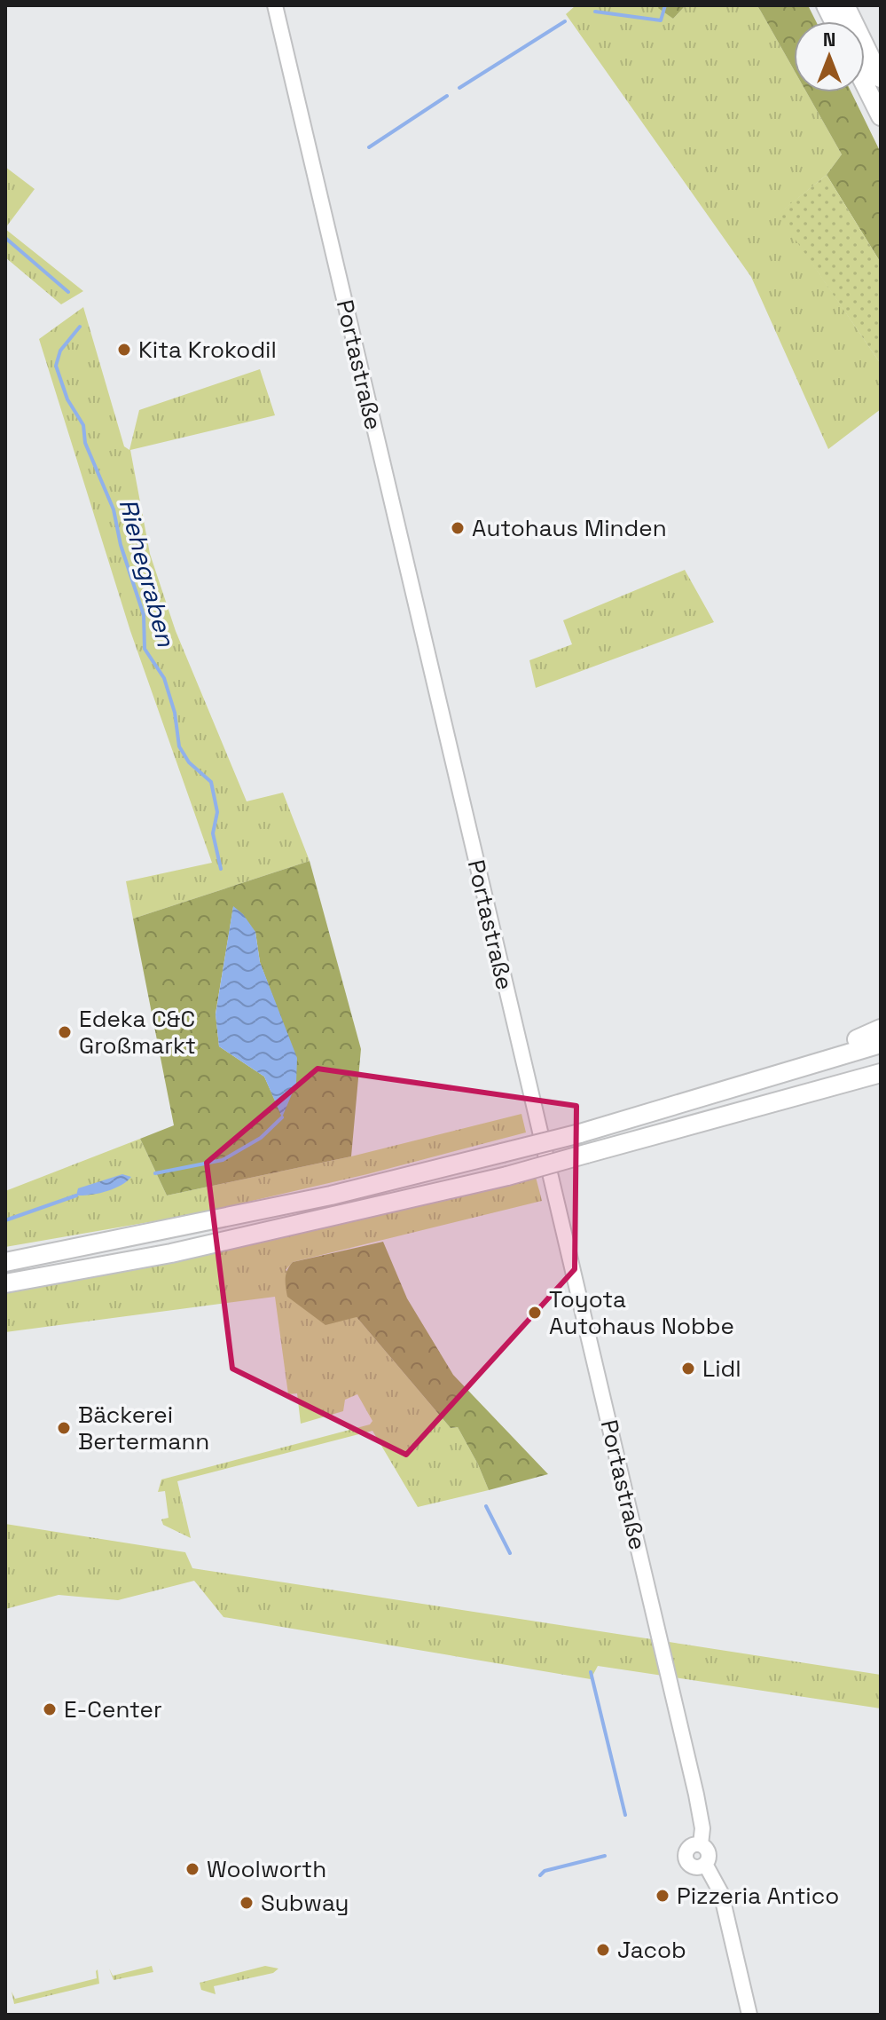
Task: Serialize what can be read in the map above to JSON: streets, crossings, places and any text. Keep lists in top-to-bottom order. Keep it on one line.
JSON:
{"streets":{"main road":["Portastraße"]},"water":["Riehegraben"],"places":["Kita Krokodil","Autohaus Minden","Edeka C&C Großmarkt","Toyota Autohaus Nobbe","Lidl","Bäckerei Bertermann","E-Center","Woolworth","Pizzeria Antico","Subway","Jacob"],"north":"top"}
